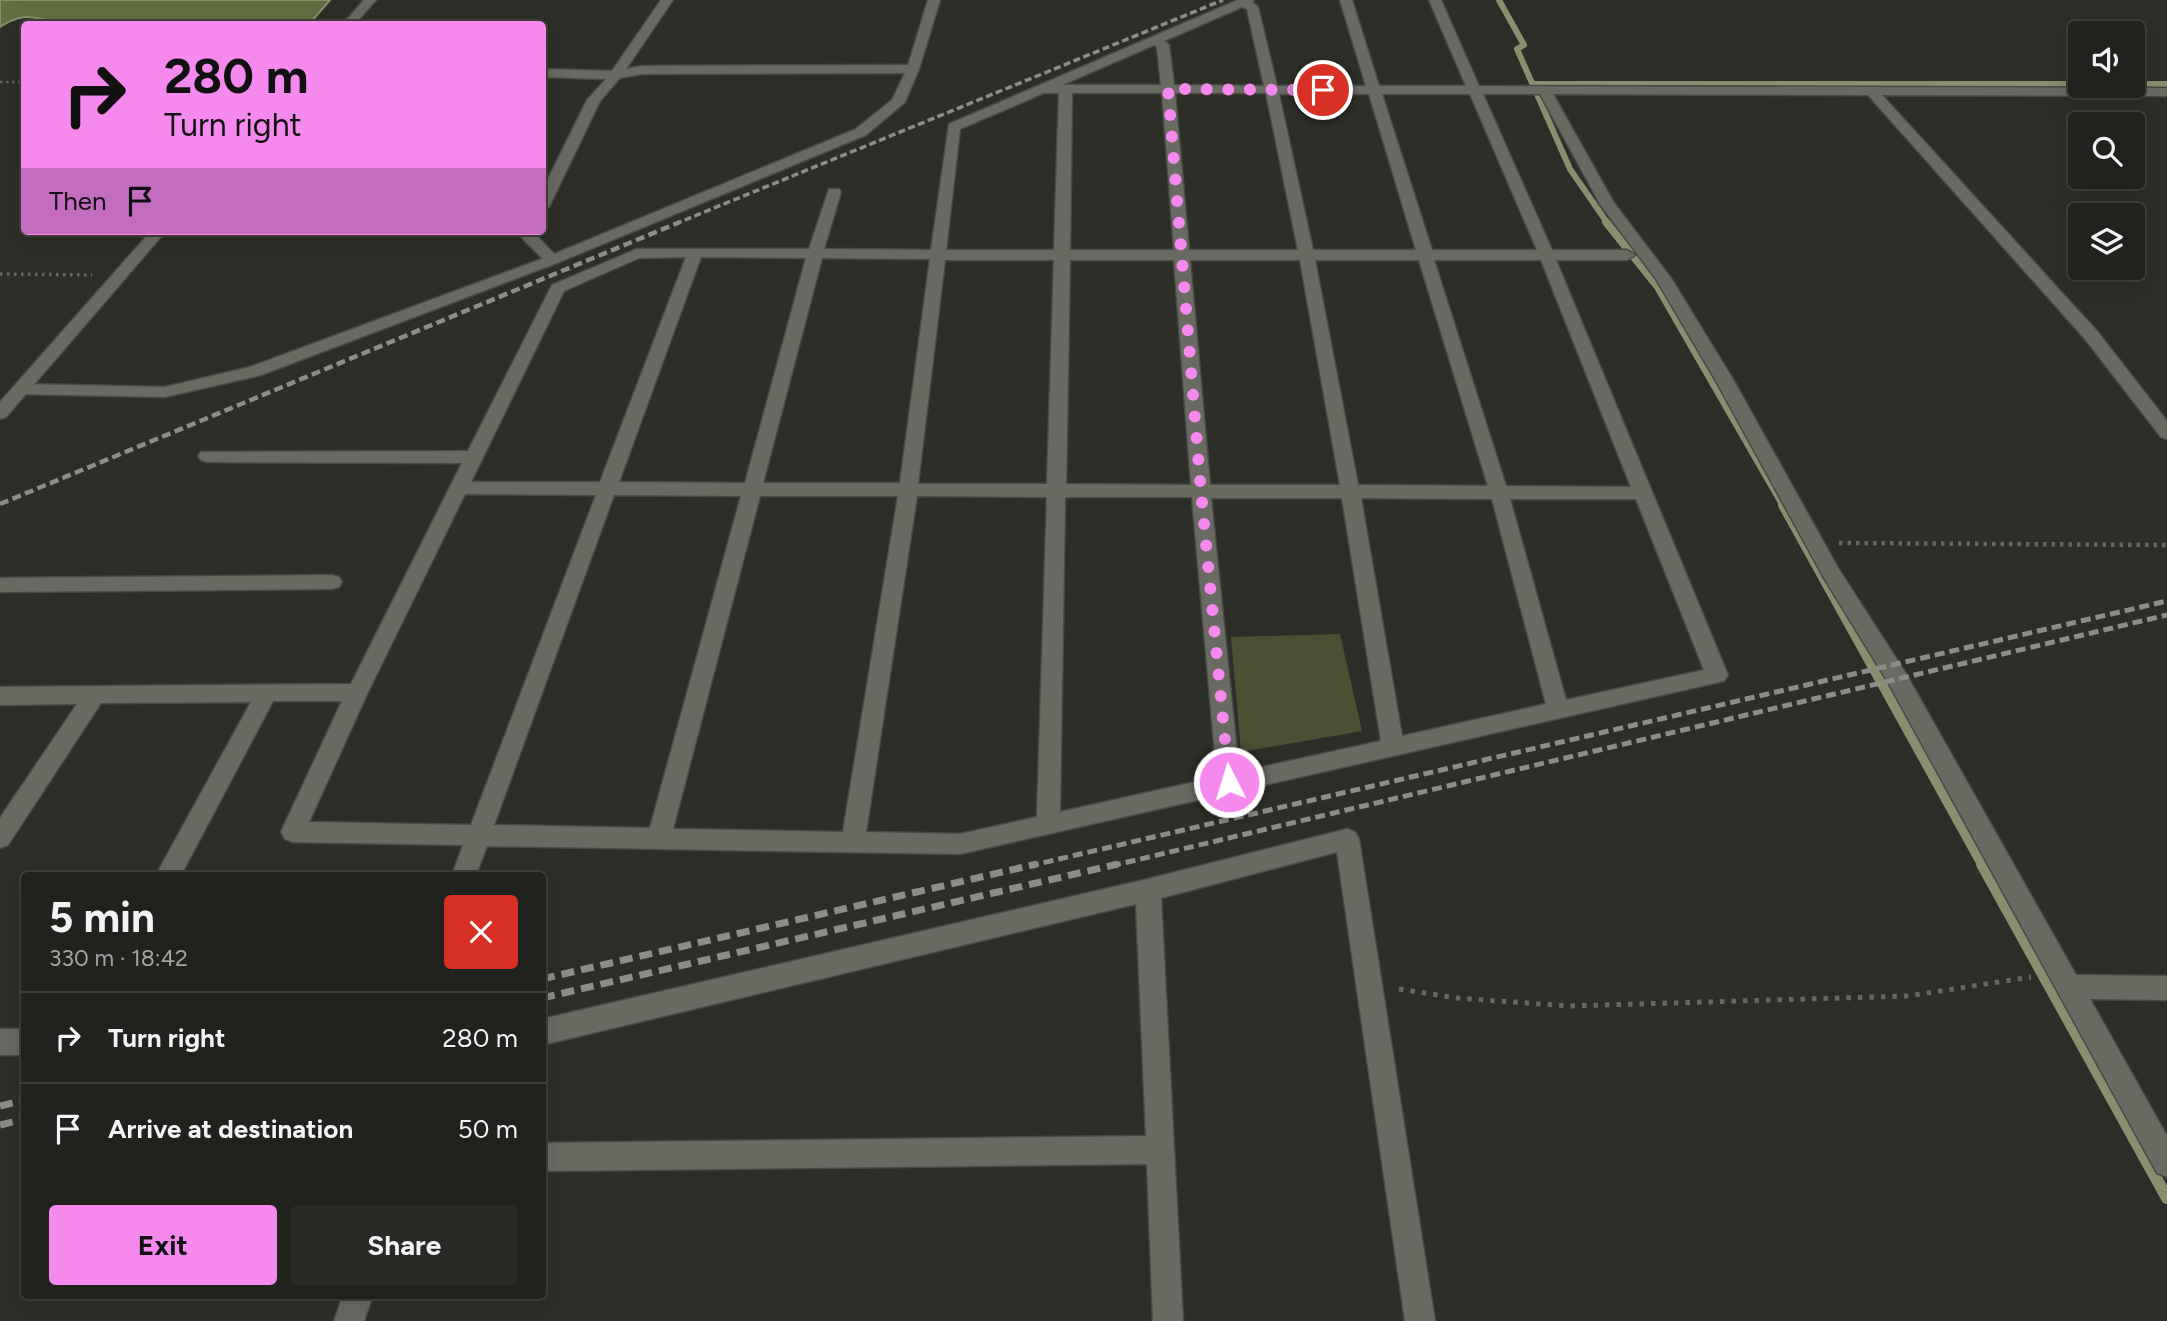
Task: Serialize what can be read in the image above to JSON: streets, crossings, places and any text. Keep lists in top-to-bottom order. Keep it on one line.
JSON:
{"page":{"turn":["280 m","Turn right"],"then":"Then","heading":["5 min","330 m · 18:42"],"list":[{"name":"Turn right","value":"280 m"},{"name":"Arrive at destination","value":"50 m"}],"buttons":["Exit","Share"]}}
